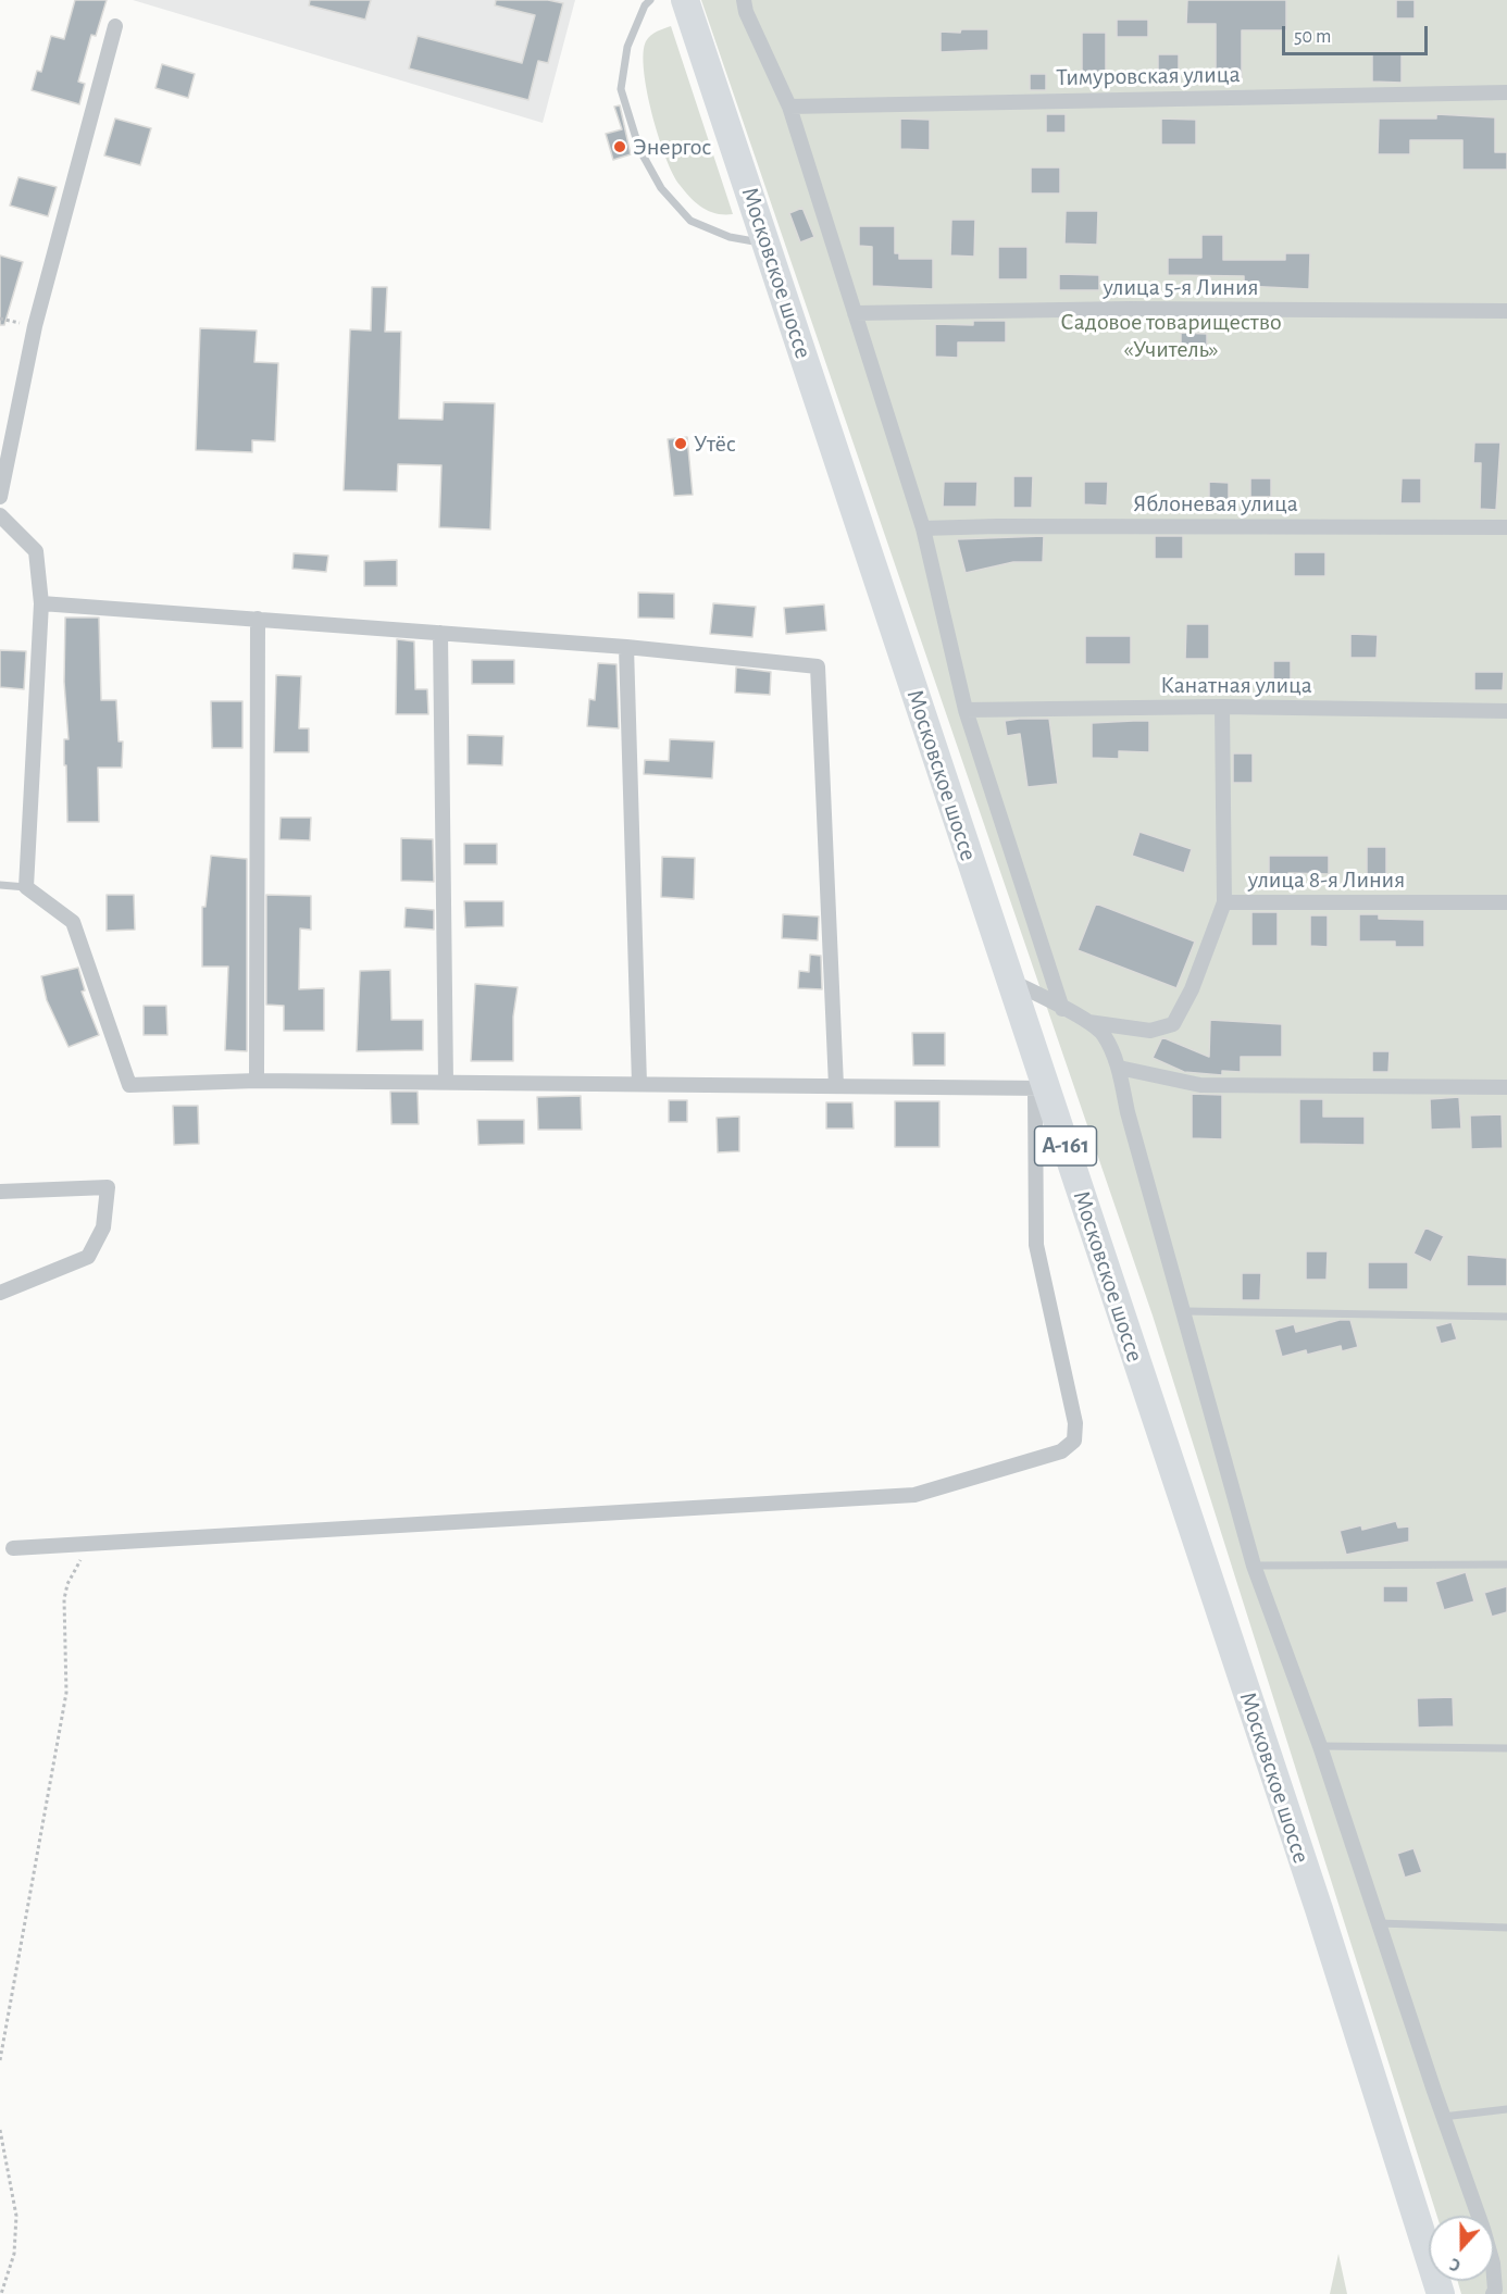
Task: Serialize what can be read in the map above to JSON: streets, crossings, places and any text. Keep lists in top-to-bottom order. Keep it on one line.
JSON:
{"streets":{"highway":["Московское шоссе","А-161"],"street":["Тимуровская улица","улица 5-я Линия","Яблоневая улица","Канатная улица","улица 8-я Линия"]},"crossings":[["Канатная улица","улица 8-я Линия"]],"parks":["Садовое товарищество «Учитель»"],"places":["Энергос","Утёс"],"scale_bar":"50 m","north":"bottom"}
